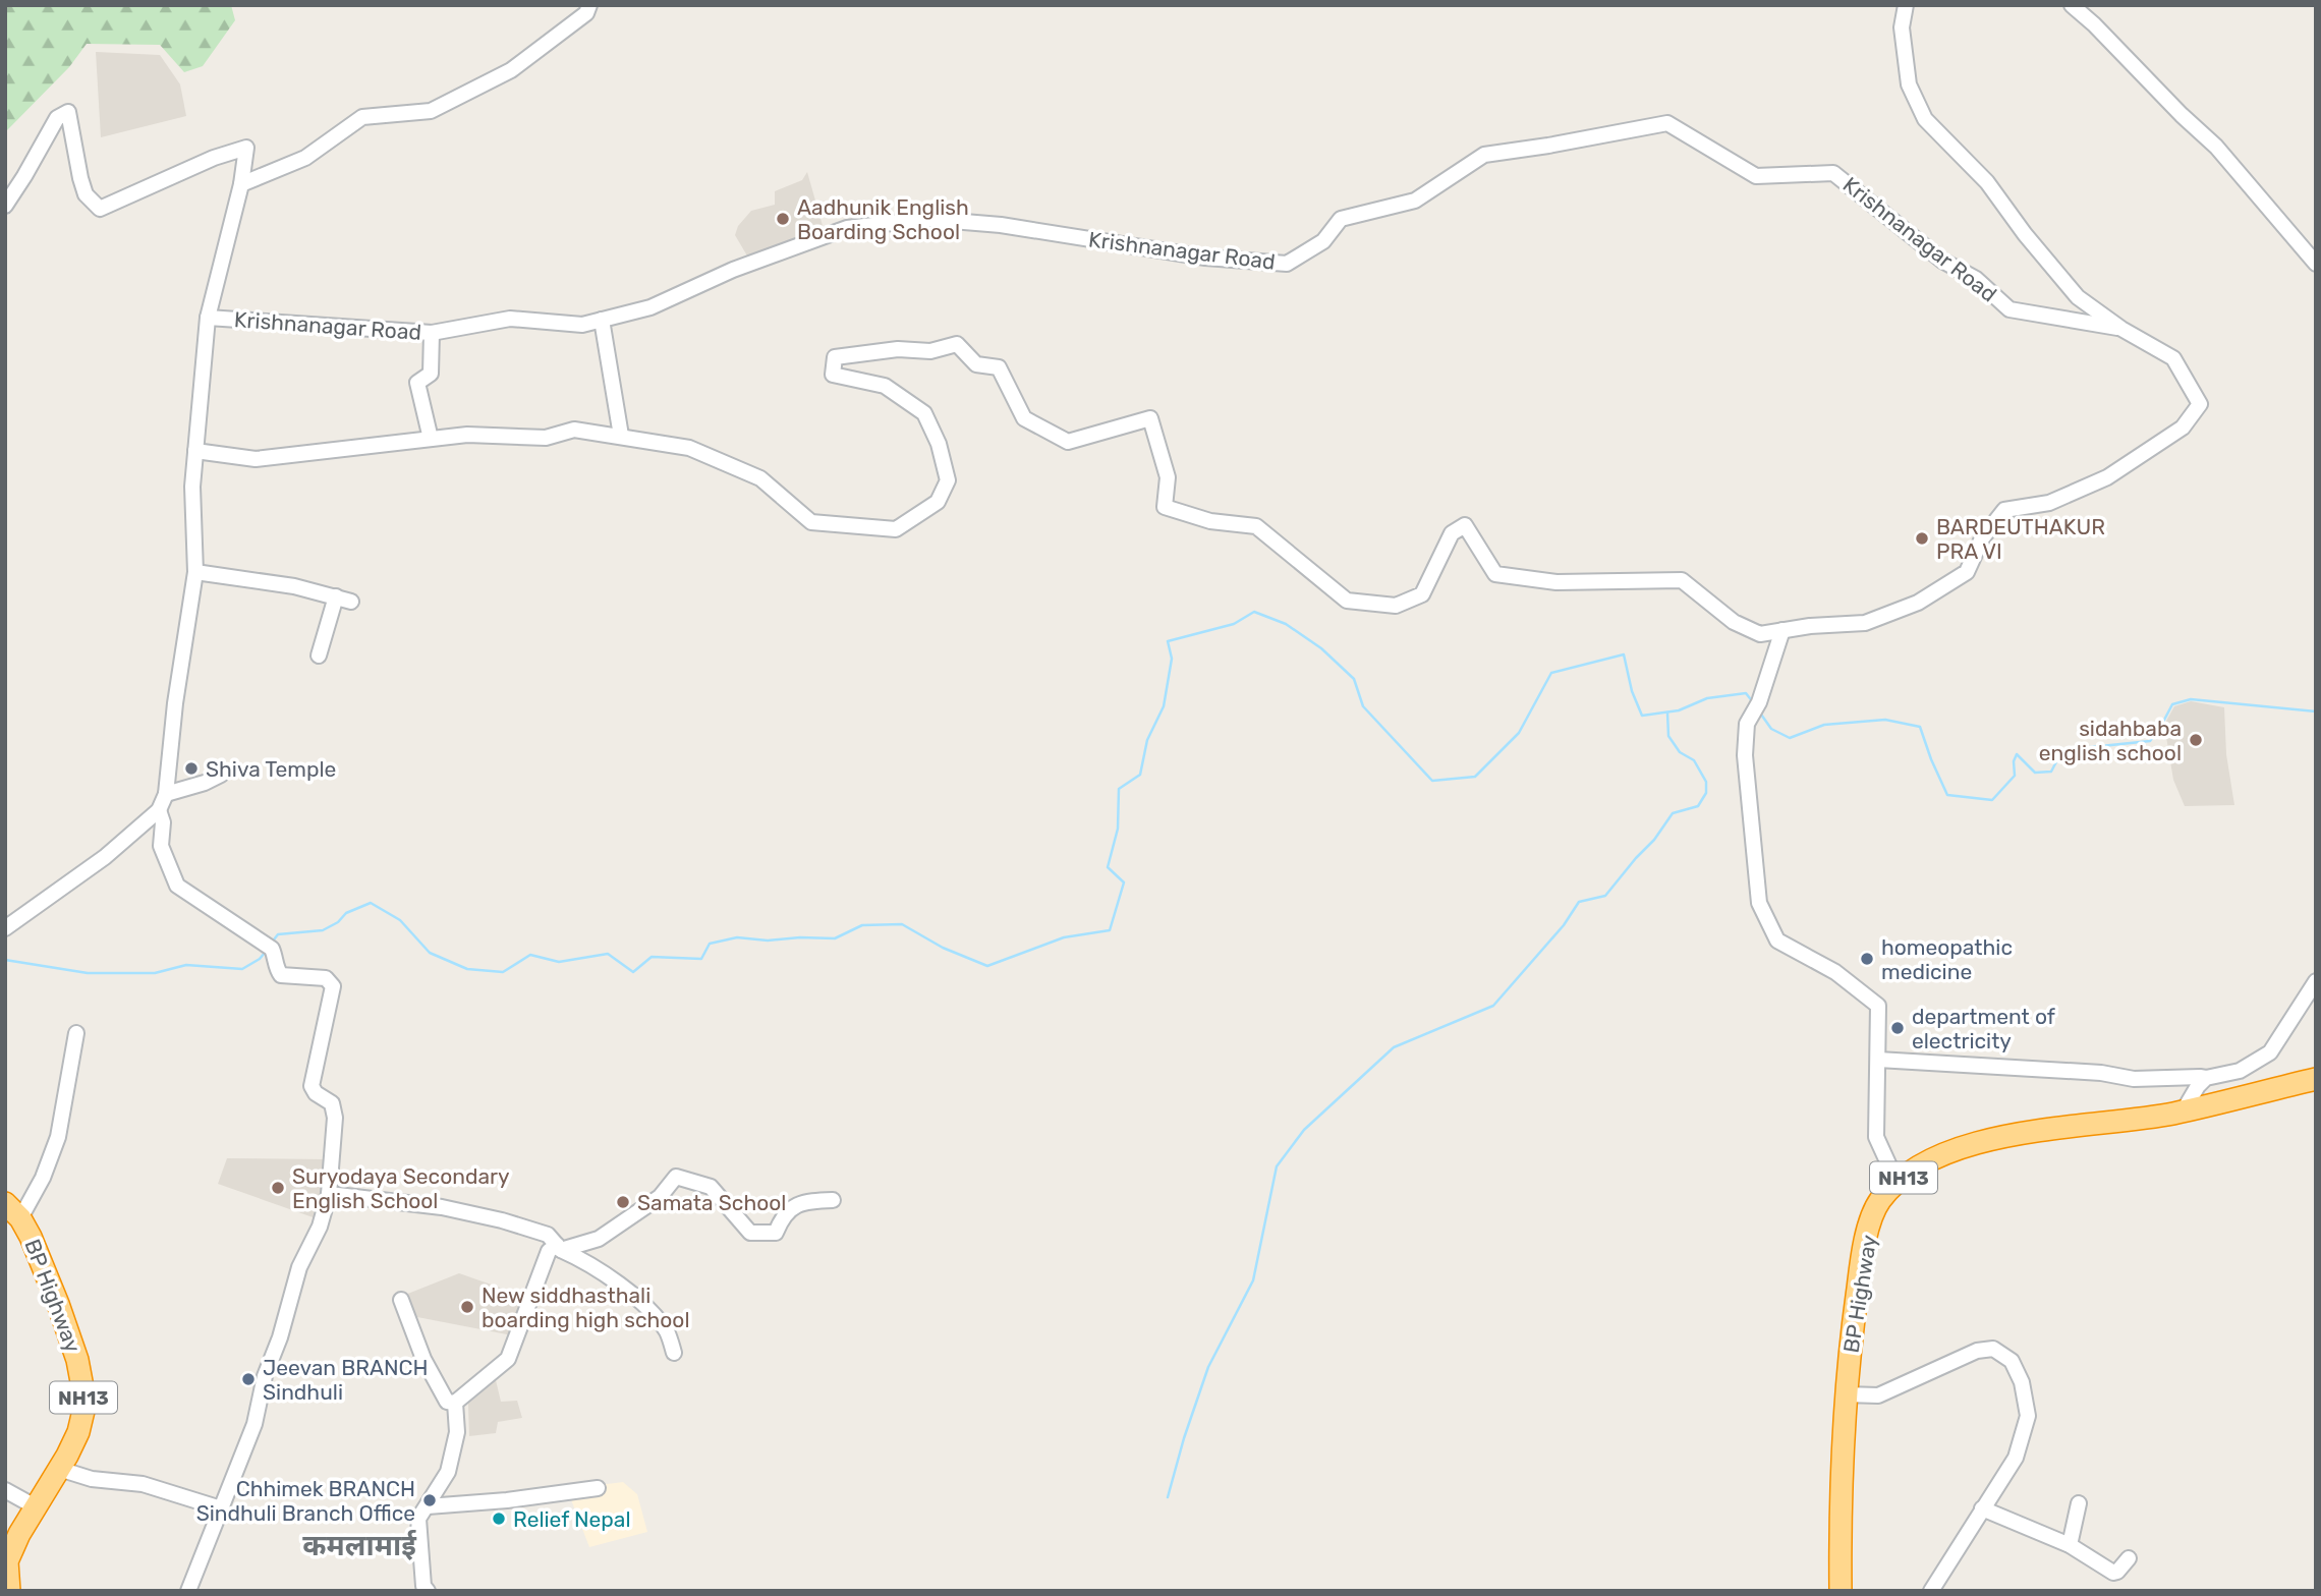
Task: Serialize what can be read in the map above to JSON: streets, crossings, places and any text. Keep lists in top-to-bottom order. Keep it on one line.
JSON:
{"streets":{"highway":["NH13","BP Highway"],"street":["Krishnanagar Road"]},"districts":["कमलामाई"],"places":["Aadhunik English Boarding School","BARDEUTHAKUR PRA VI","sidahbaba english school","Shiva Temple","homeopathic medicine","department of electricity","Suryodaya Secondary English School","Samata School","New siddhasthali boarding high school","Jeevan BRANCH Sindhuli","Chhimek BRANCH Sindhuli Branch Office","Relief Nepal"]}
